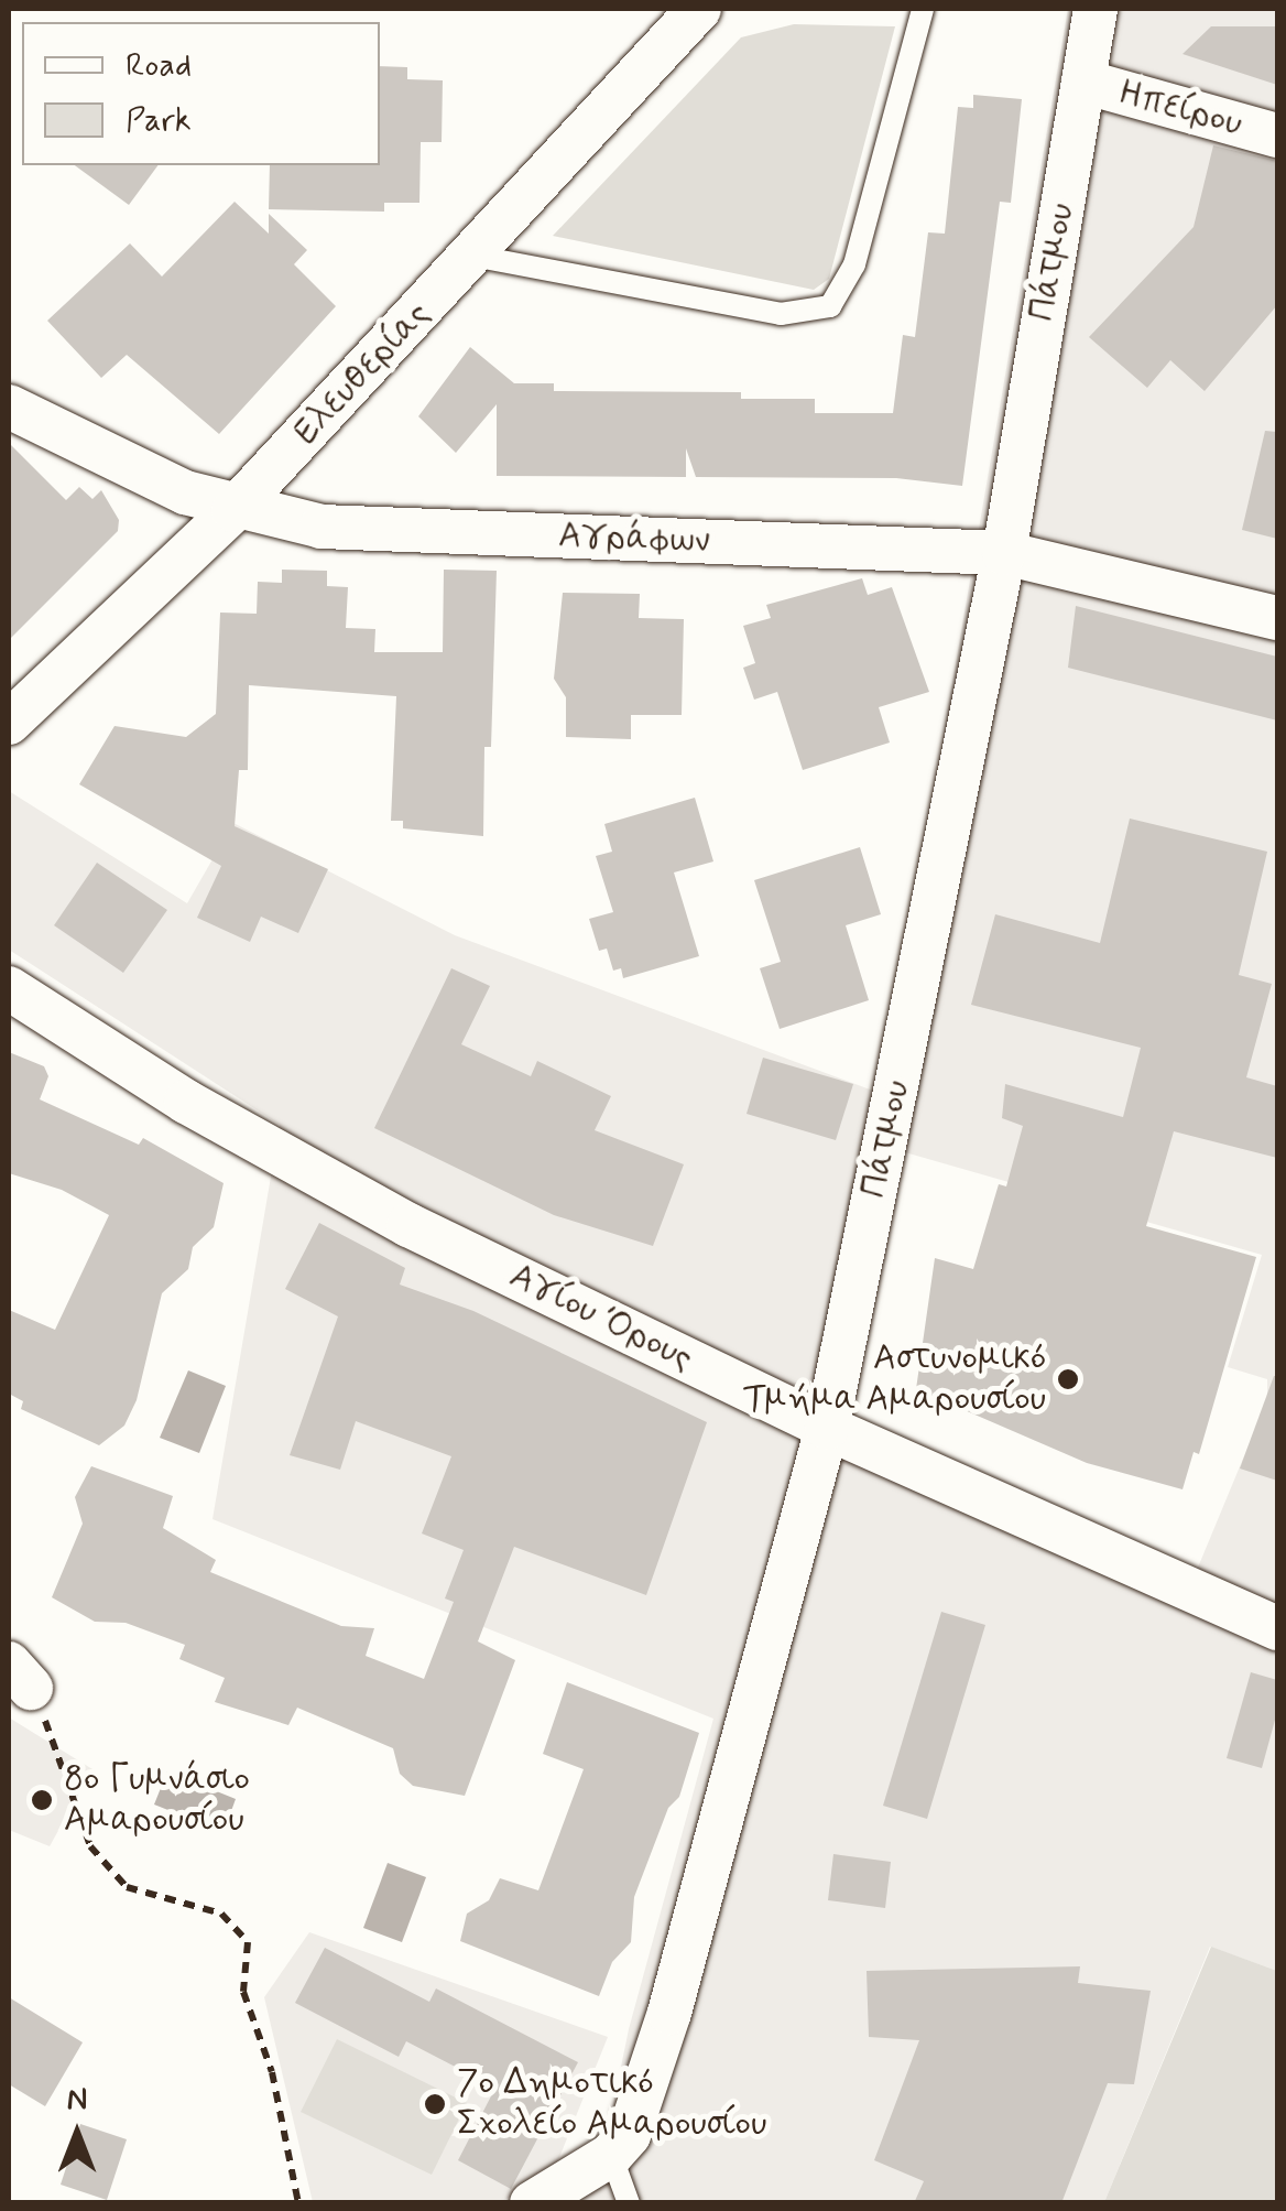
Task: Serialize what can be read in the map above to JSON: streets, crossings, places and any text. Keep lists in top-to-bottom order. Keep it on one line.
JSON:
{"streets":{"street":["Ηπείρου","Πάτμου","Ελευθερίας","Αγράφων","Αγίου Όρους"]},"crossings":[["Ηπείρου","Πάτμου"],["Πάτμου","Αγράφων"],["Πάτμου","Αγίου Όρους"],["Ελευθερίας","Αγράφων"]],"places":["Αστυνομικό Τμήμα Αμαρουσίου","8ο Γυμνάσιο Αμαρουσίου","7ο Δημοτικό Σχολείο Αμαρουσίου"],"legend":["Road","Park"],"north":"top"}
